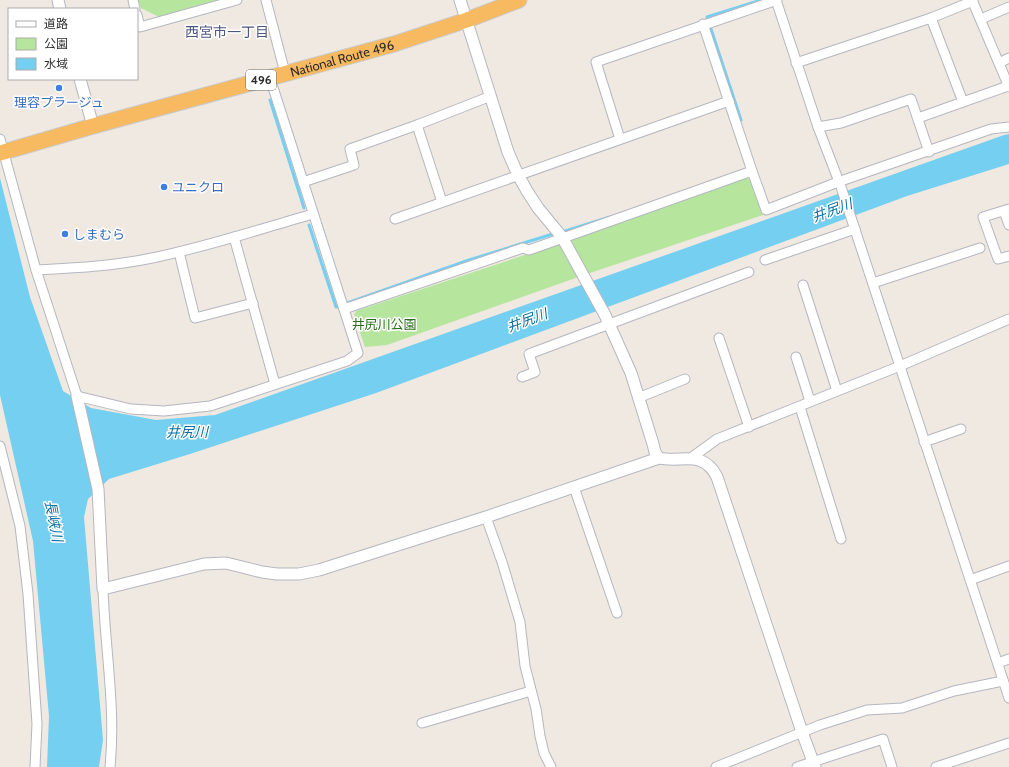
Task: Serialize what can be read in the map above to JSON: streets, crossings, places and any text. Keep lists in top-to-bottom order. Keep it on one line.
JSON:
{"streets":{"highway":["National Route 496","496"]},"districts":["西宮市一丁目"],"water":["井尻川","長峡川"],"parks":["井尻川公園"],"places":["理容プラージュ","ユニクロ","しまむら"],"legend":["道路","公園","水域"]}
